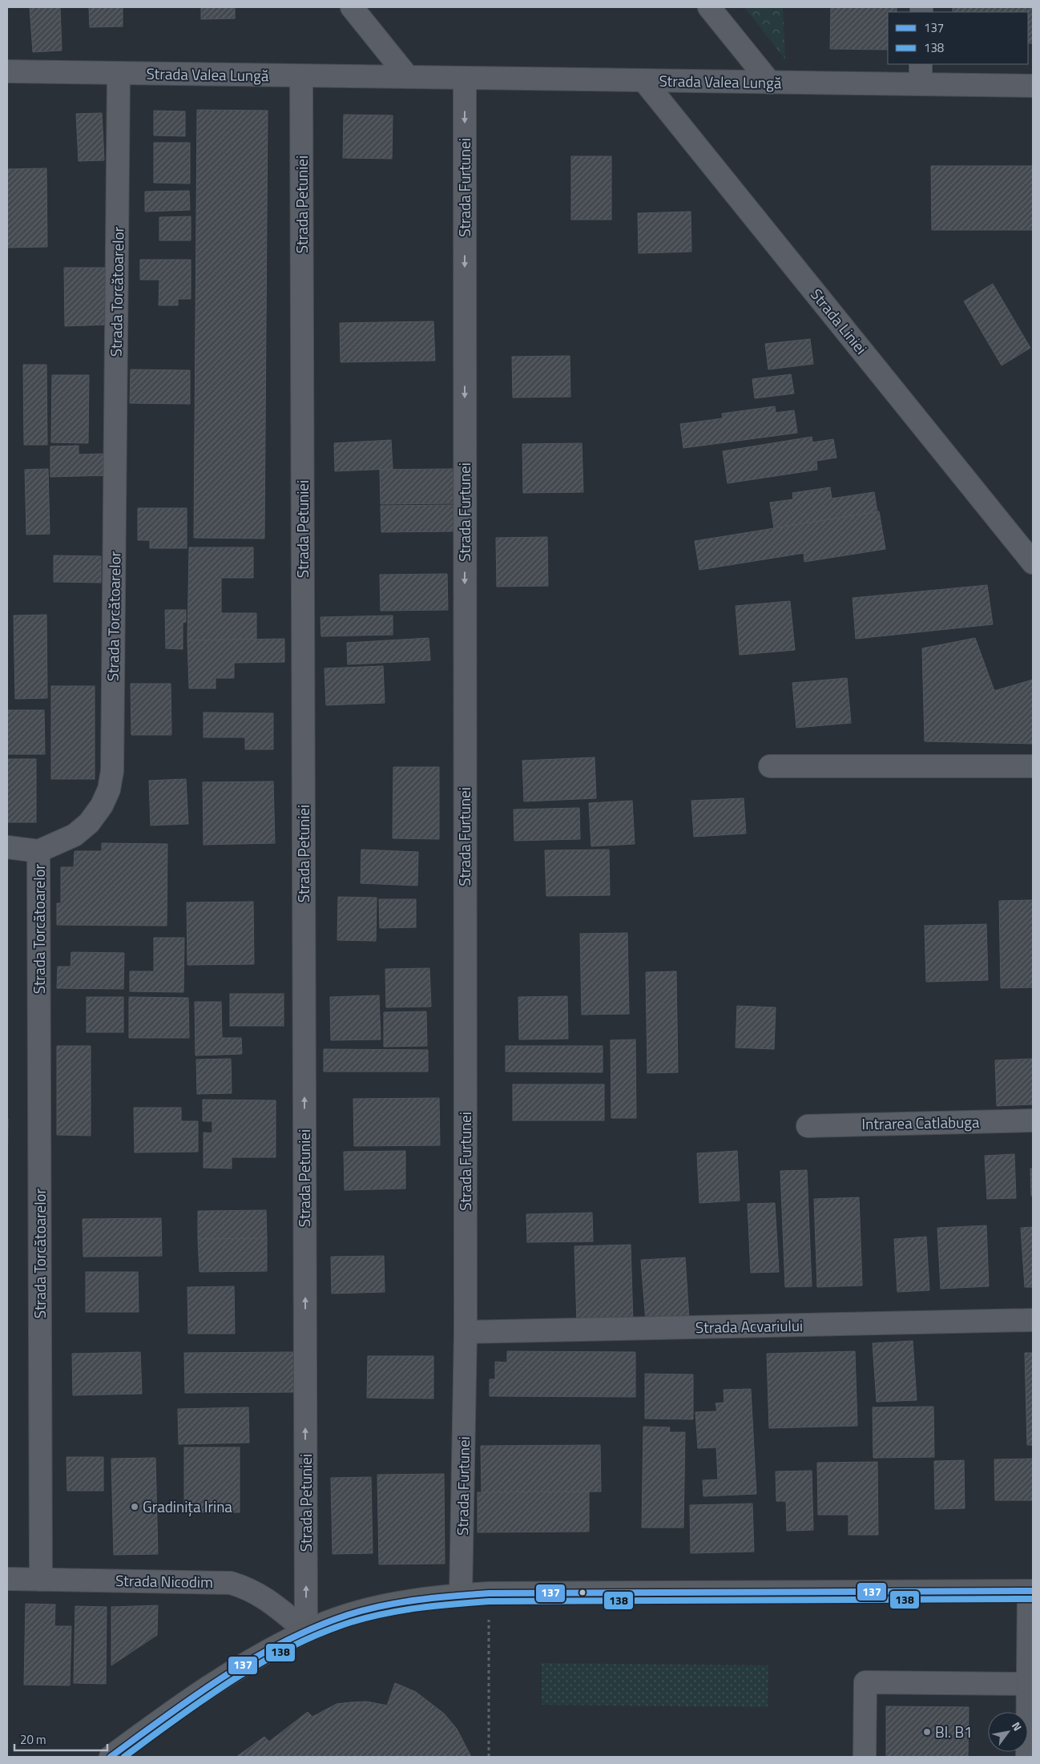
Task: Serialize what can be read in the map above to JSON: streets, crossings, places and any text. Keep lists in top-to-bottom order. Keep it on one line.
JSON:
{"streets":{"street":["Strada Valea Lungă","Strada Furtunei","Strada Petuniei","Strada Torcătoarelor","Strada Liniei","Intrarea Catlabuga","Strada Acvariului","Strada Nicodim"]},"crossings":[["Strada Valea Lungă","Strada Furtunei"],["Strada Valea Lungă","Strada Petuniei"],["Strada Valea Lungă","Strada Torcătoarelor"],["Strada Valea Lungă","Strada Liniei"],["Strada Furtunei","Strada Acvariului"],["Strada Petuniei","Strada Nicodim"],["Strada Torcătoarelor","Strada Nicodim"]],"one_way":["Strada Furtunei","Strada Petuniei"],"places":["Gradinița Irina","Bl. B1"],"lines":["transit line 137","transit line 138"],"legend":["137","138"],"scale_bar":"20 m","north":"top right"}
